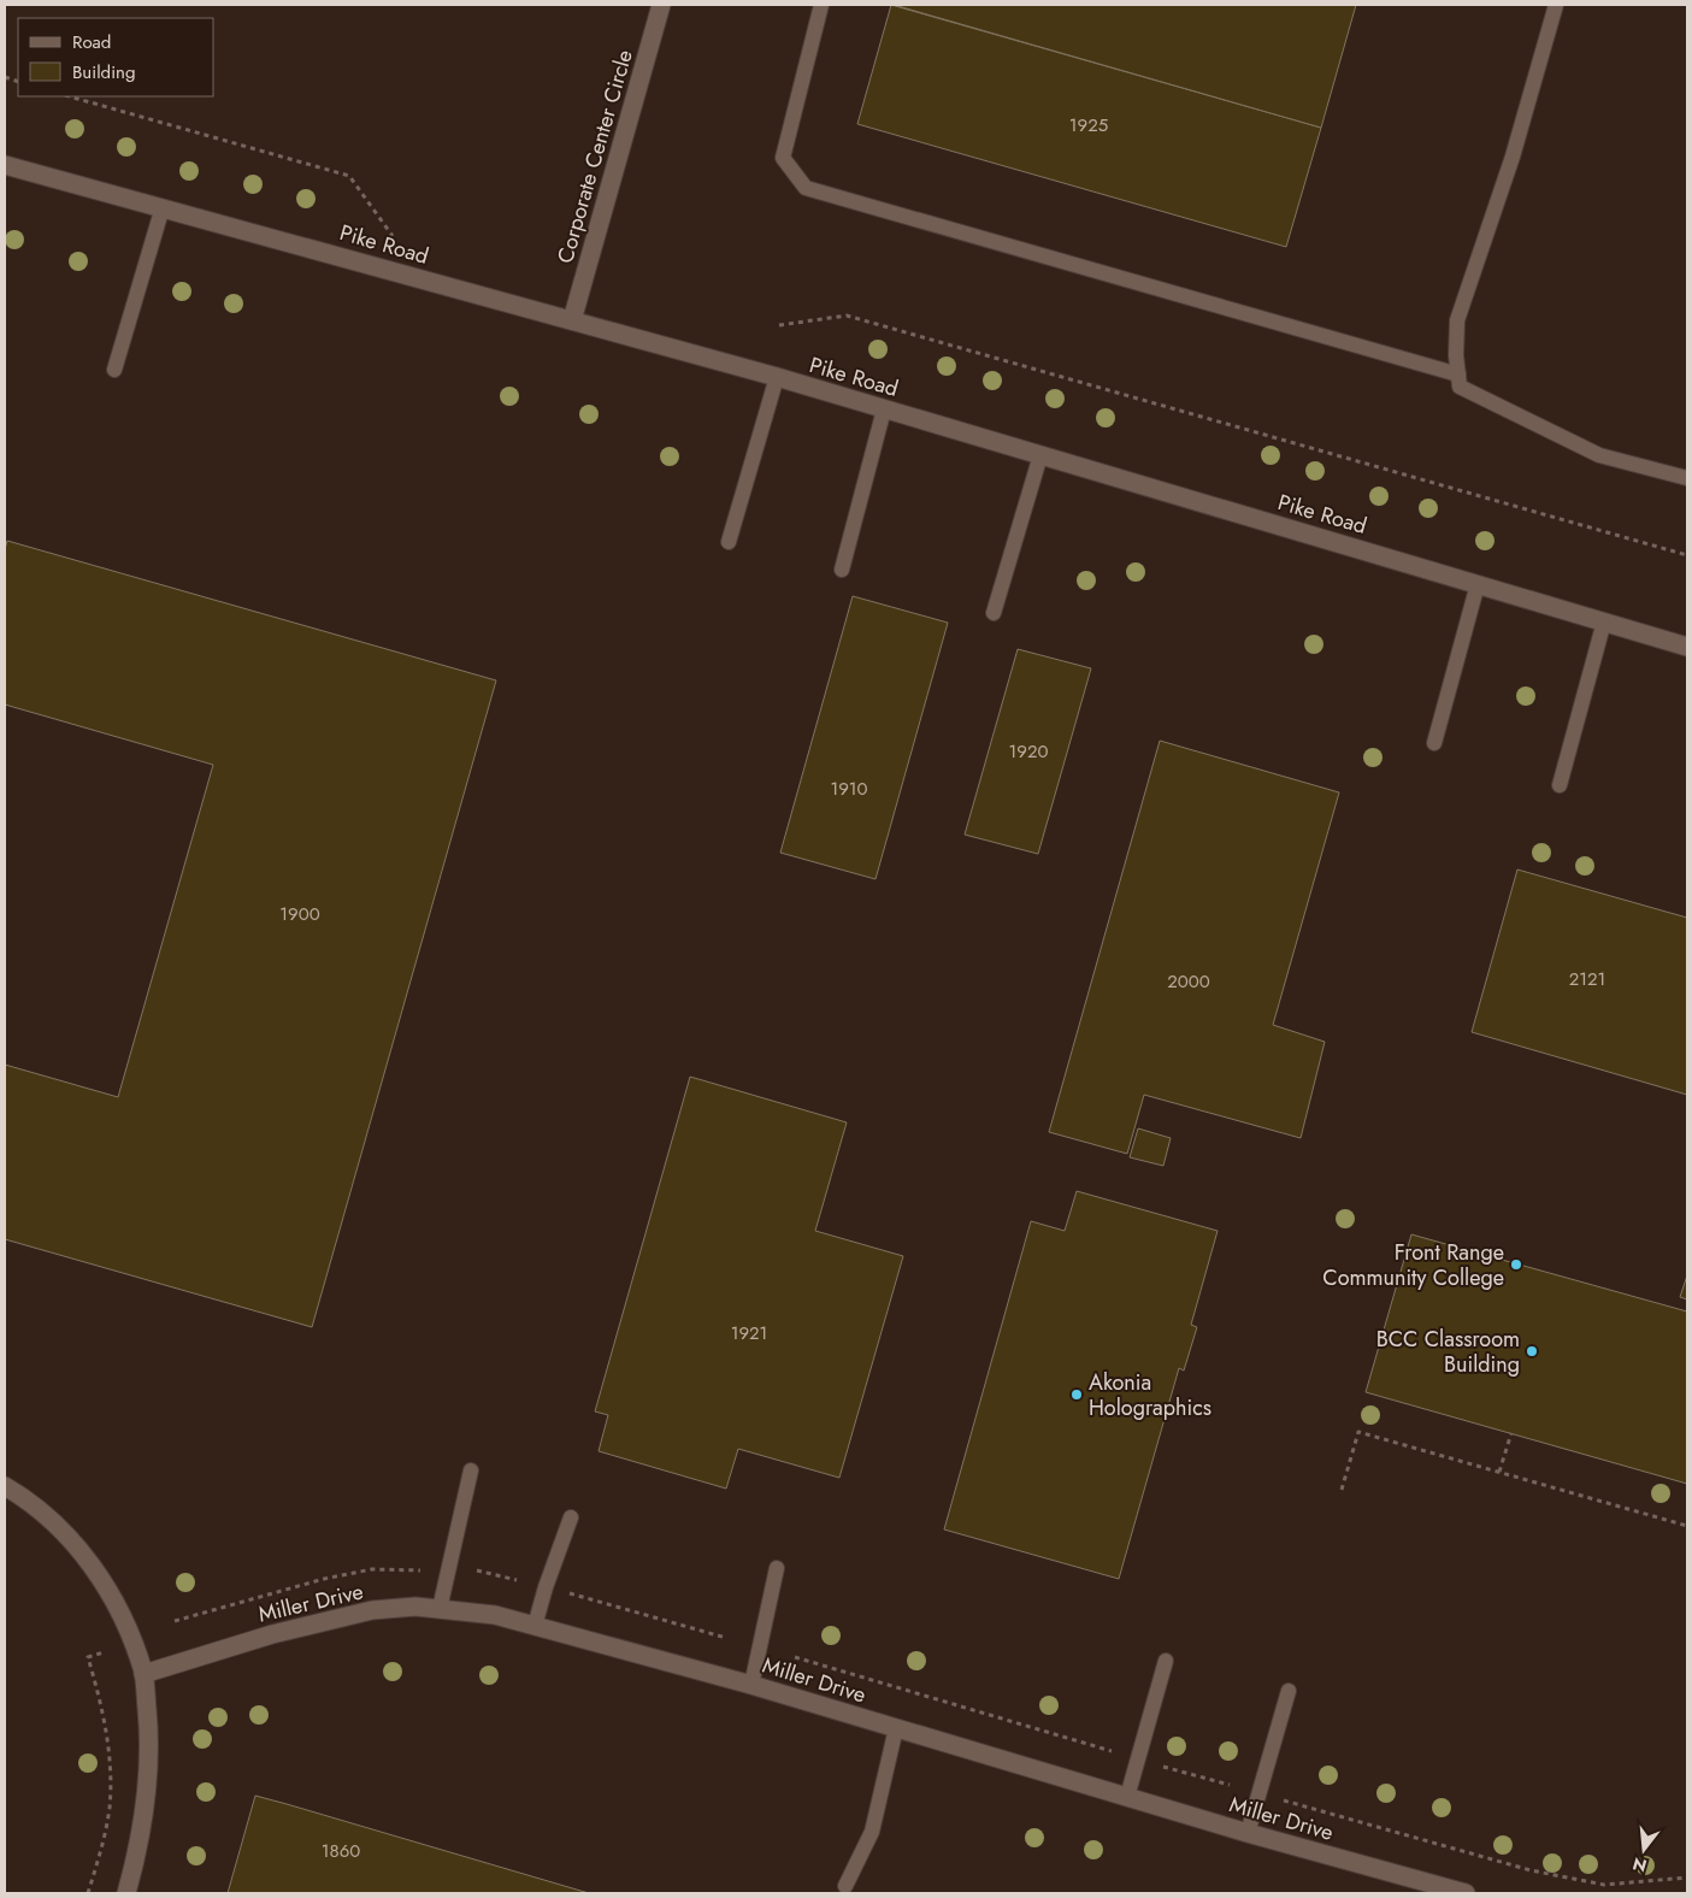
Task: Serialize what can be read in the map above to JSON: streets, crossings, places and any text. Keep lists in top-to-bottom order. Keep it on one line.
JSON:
{"streets":{"street":["Corporate Center Circle","Pike Road","Miller Drive"]},"crossings":[["Corporate Center Circle","Pike Road"]],"places":["Front Range Community College","BCC Classroom Building","Akonia Holographics"],"house_numbers":["1925","1920","1910","1900","2121","2000","1921","1860"],"legend":["Road","Building"],"north":"bottom"}
